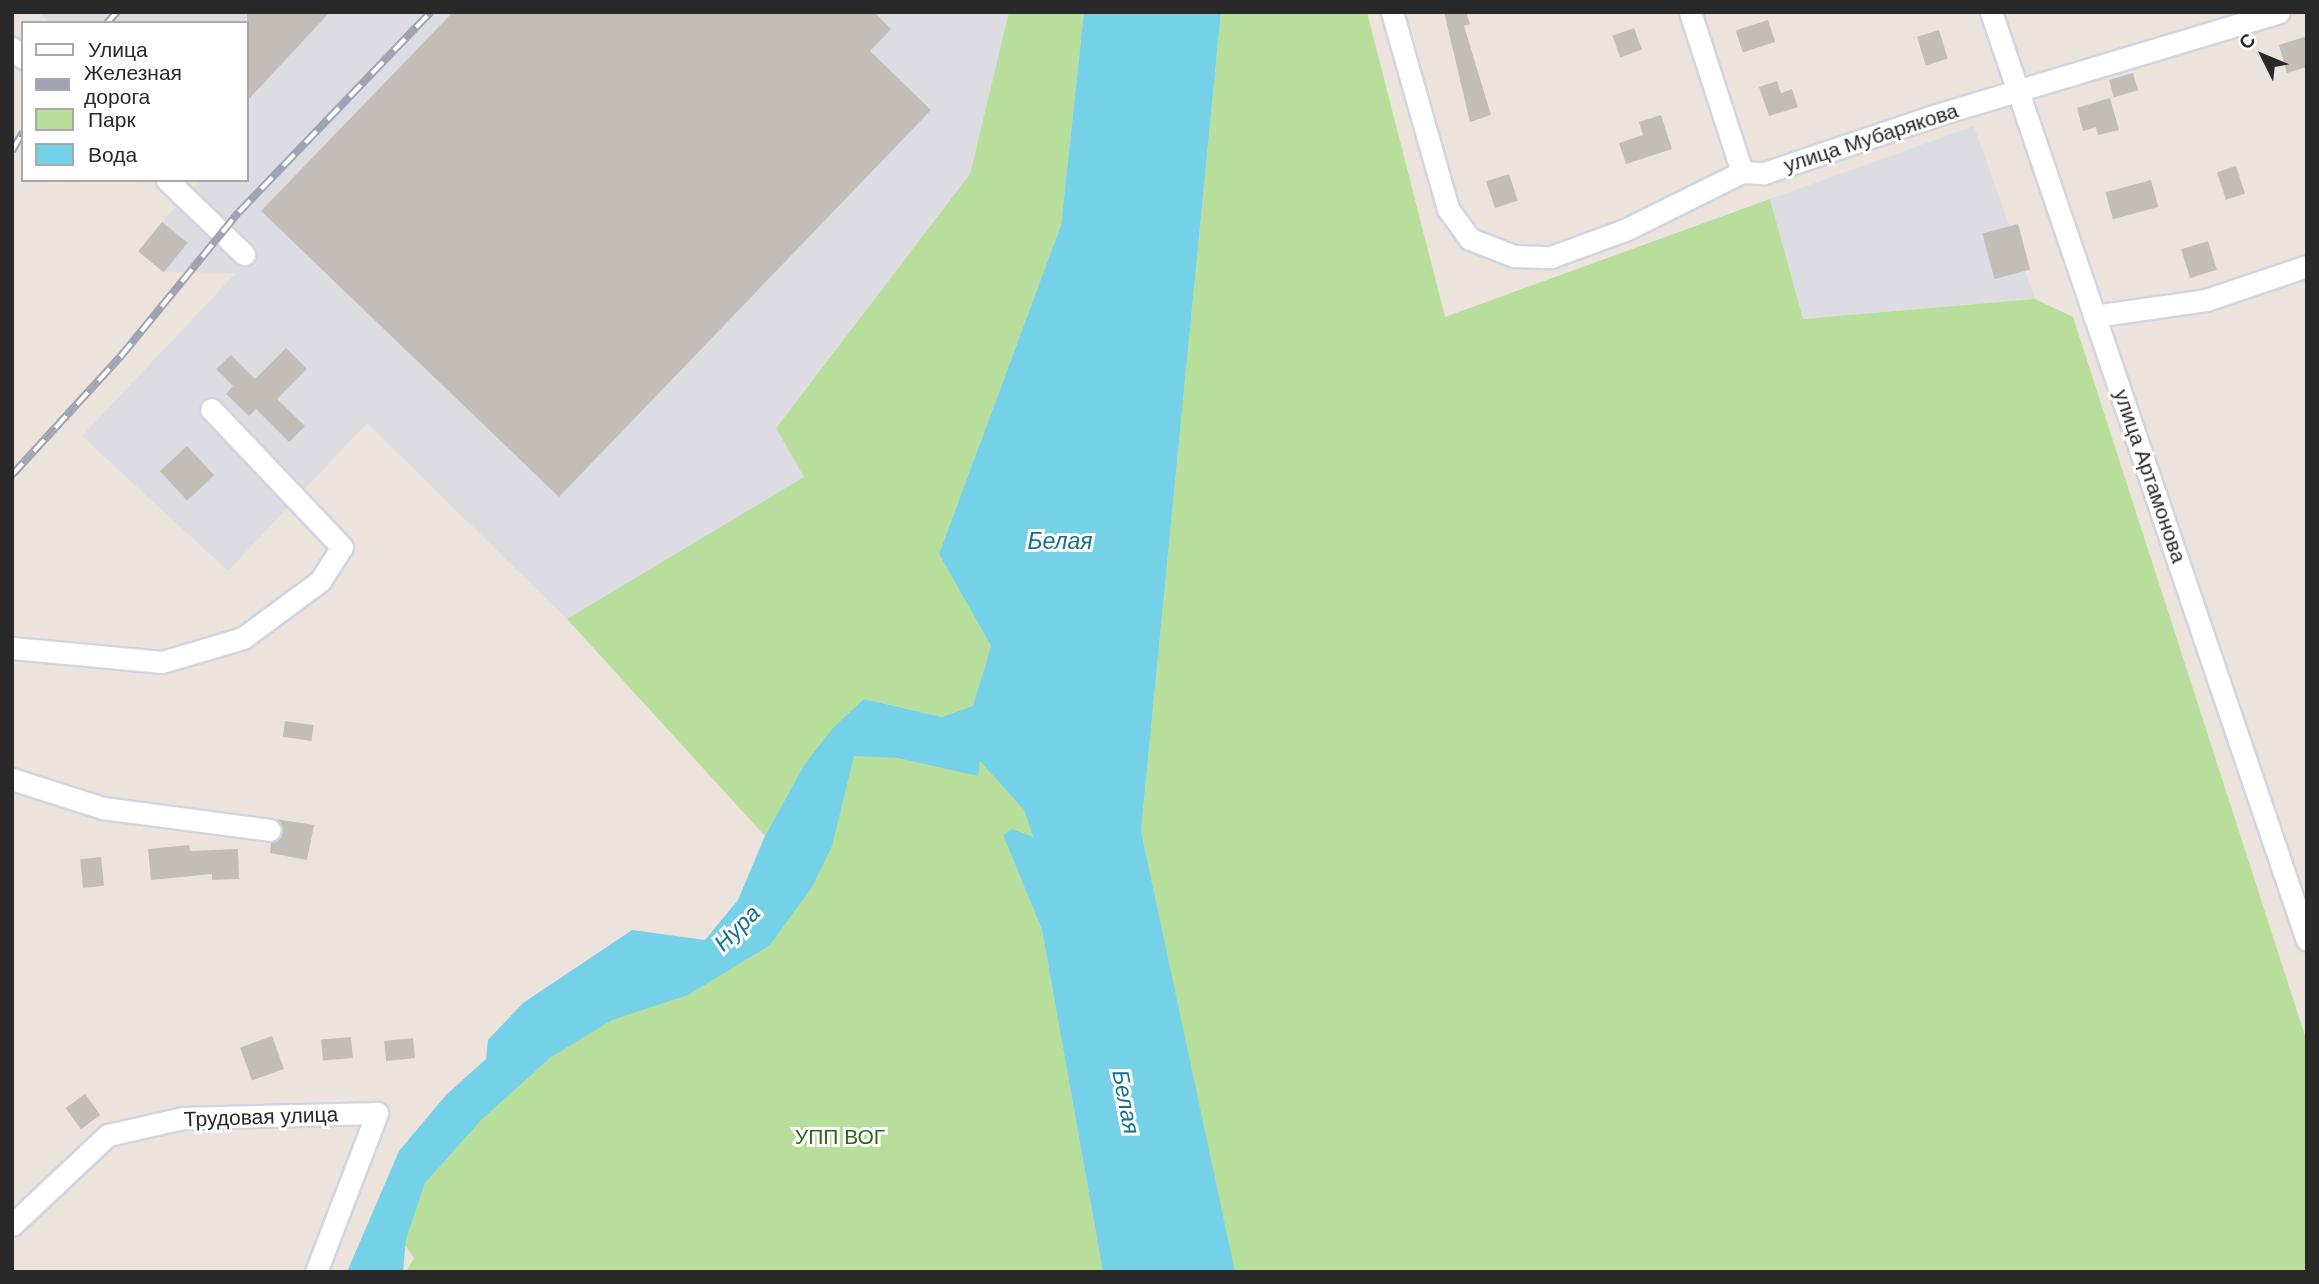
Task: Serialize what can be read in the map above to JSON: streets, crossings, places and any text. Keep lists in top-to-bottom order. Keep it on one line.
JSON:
{"streets":{"street":["улица Мубарякова","улица Артамонова","Трудовая улица"]},"crossings":[["улица Мубарякова","улица Артамонова"]],"water":["Белая","Нура"],"parks":["УПП ВОГ"],"legend":["Улица","Железная дорога","Парк","Вода"],"north":"top left"}
